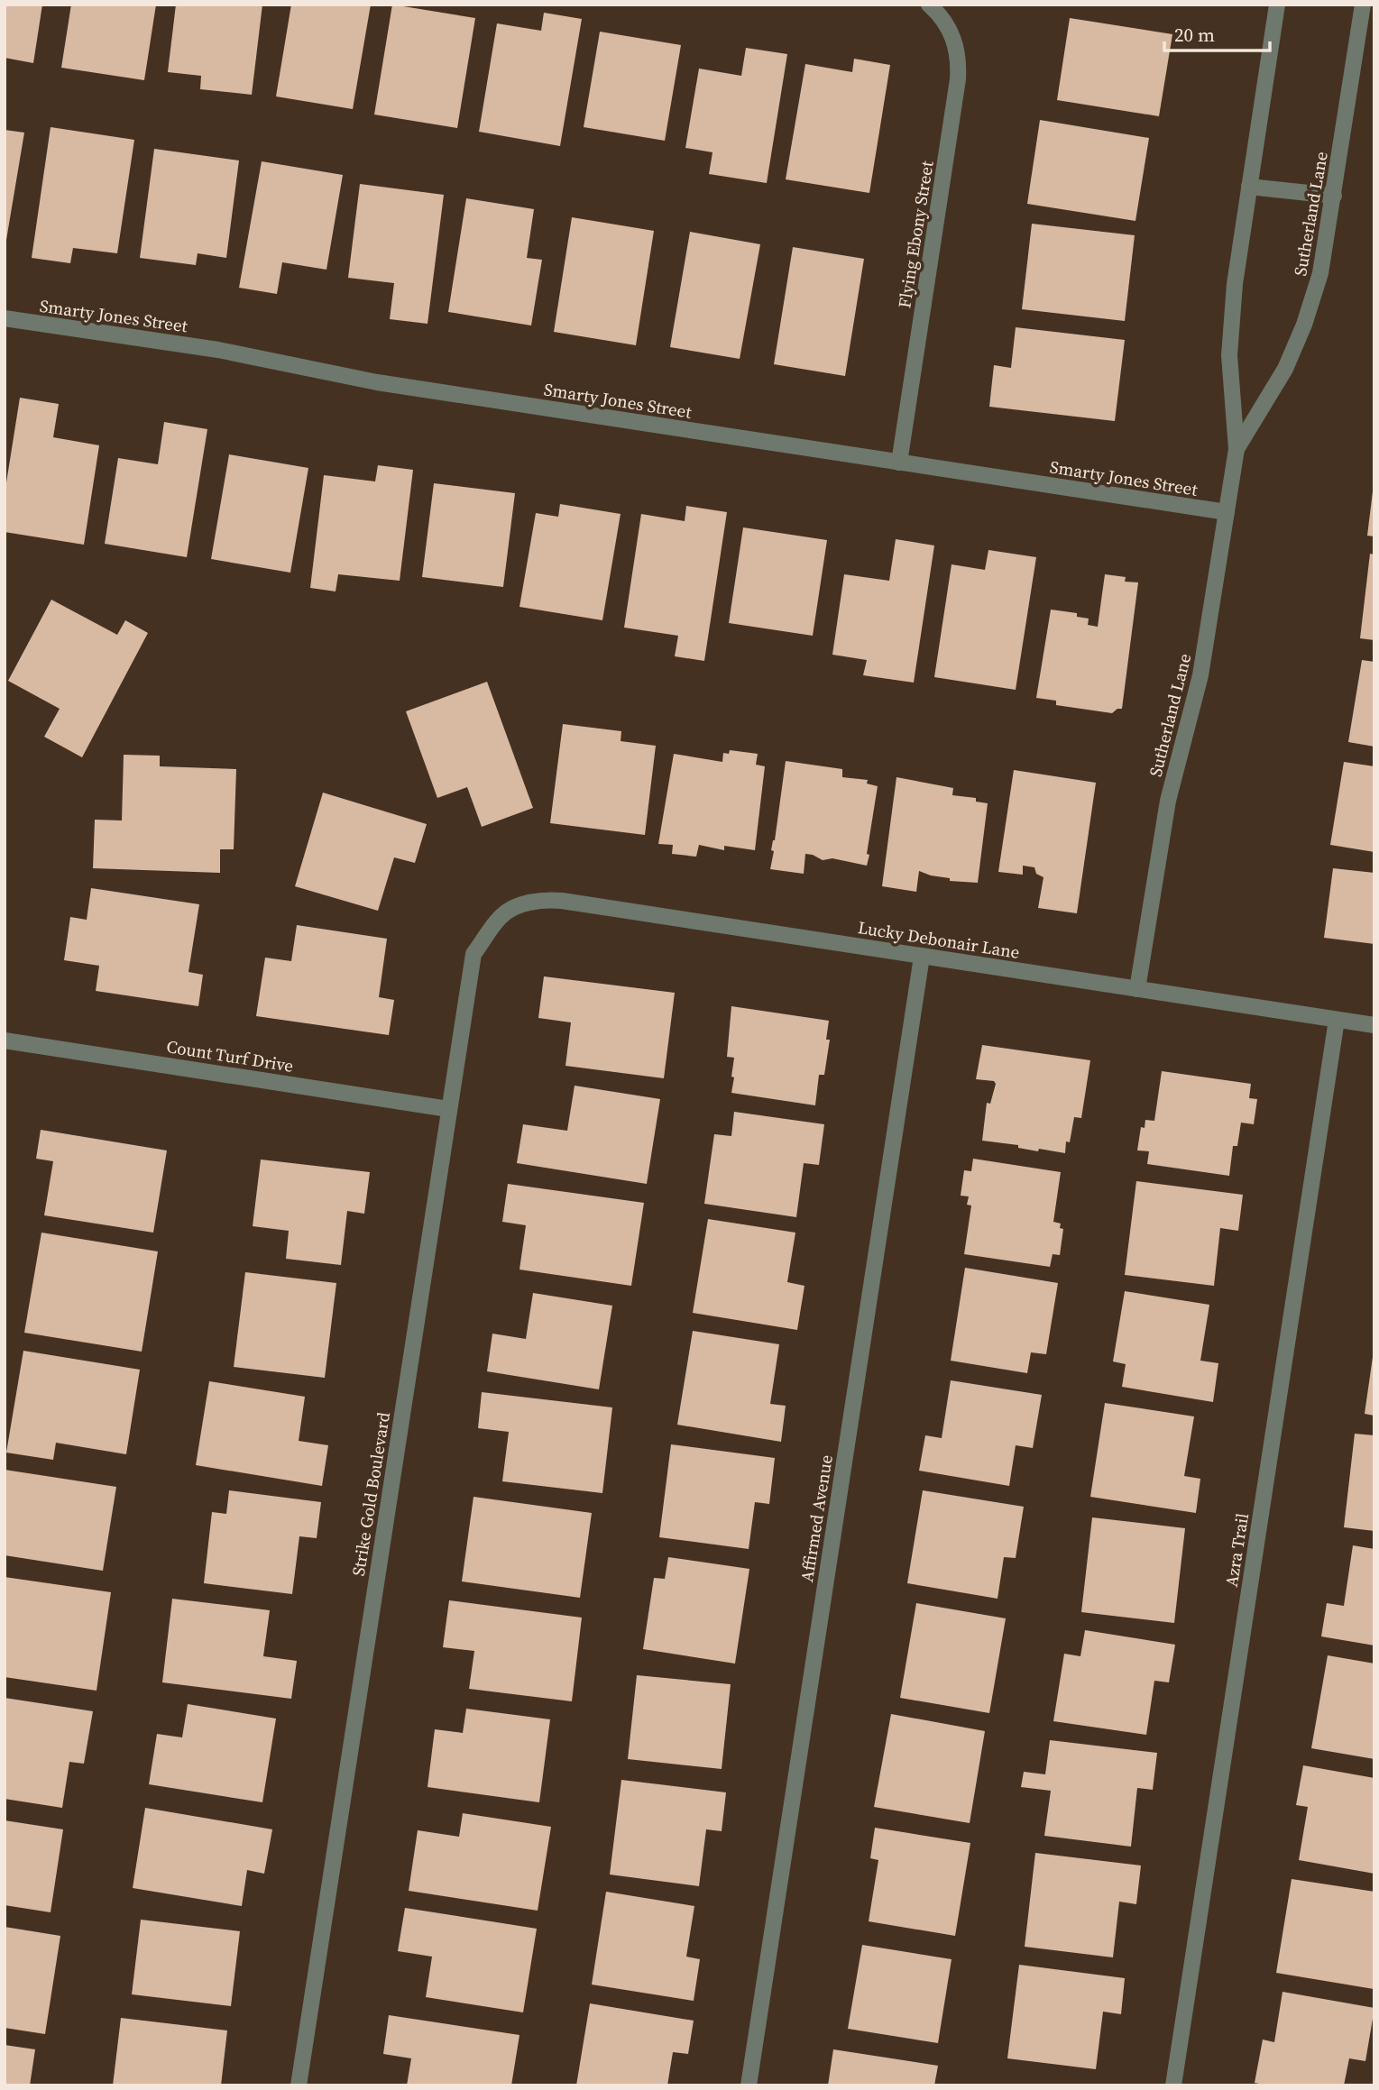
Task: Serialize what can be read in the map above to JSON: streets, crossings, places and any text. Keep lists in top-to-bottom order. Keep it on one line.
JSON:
{"streets":{"street":["Sutherland Lane","Flying Ebony Street","Smarty Jones Street","Lucky Debonair Lane","Count Turf Drive","Strike Gold Boulevard","Affirmed Avenue","Azra Trail"]},"crossings":[["Sutherland Lane","Smarty Jones Street"],["Sutherland Lane","Lucky Debonair Lane"],["Flying Ebony Street","Smarty Jones Street"],["Lucky Debonair Lane","Strike Gold Boulevard"],["Lucky Debonair Lane","Affirmed Avenue"],["Lucky Debonair Lane","Azra Trail"],["Count Turf Drive","Strike Gold Boulevard"]],"scale_bar":"20 m"}
